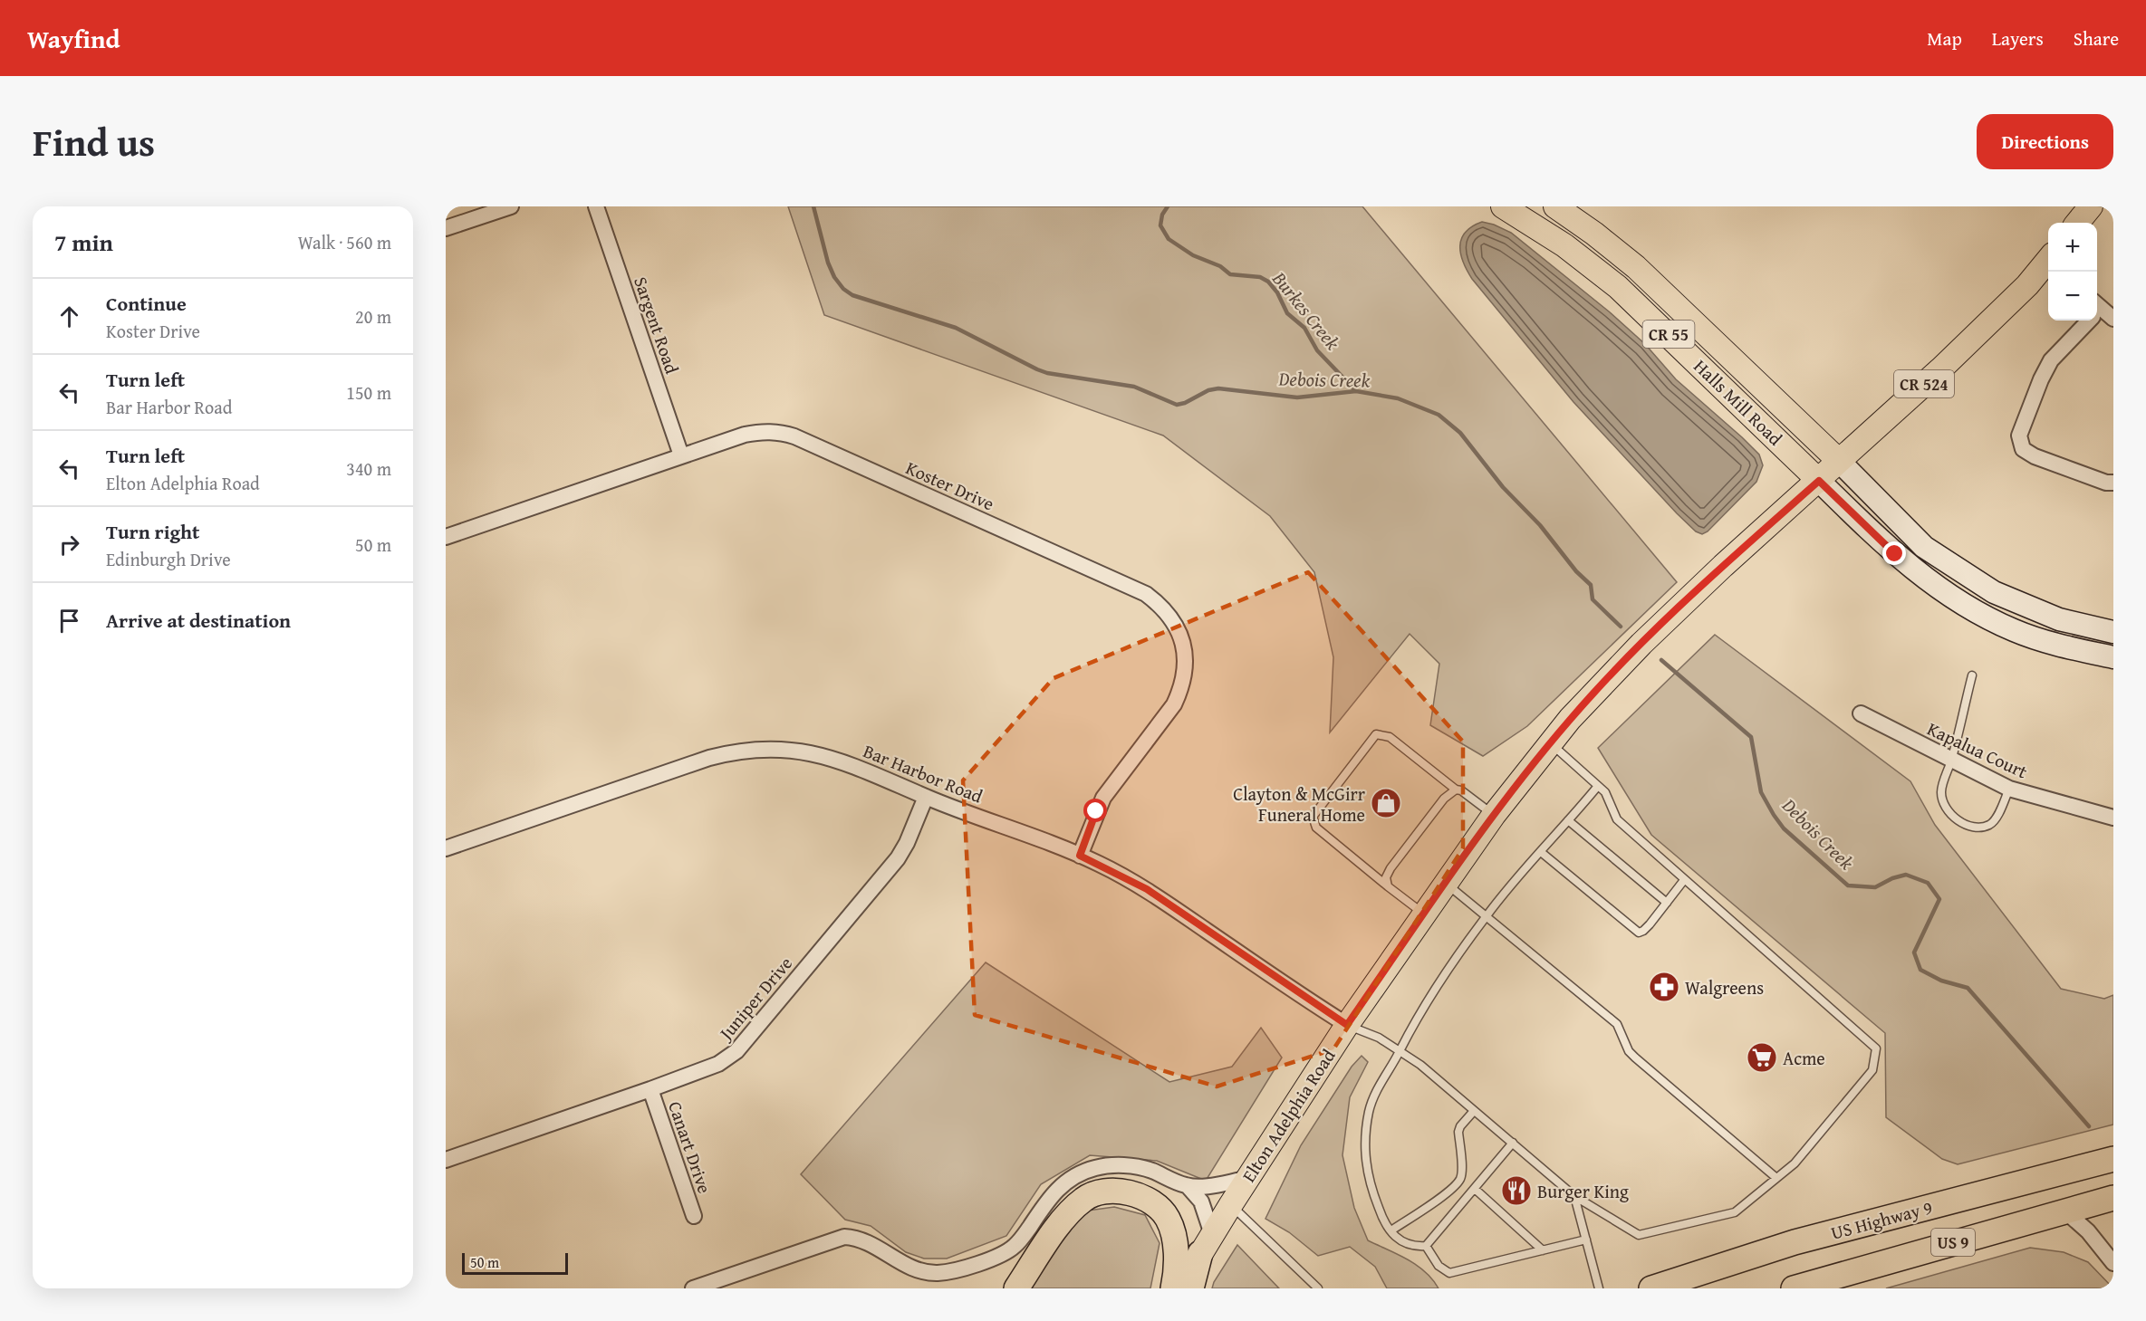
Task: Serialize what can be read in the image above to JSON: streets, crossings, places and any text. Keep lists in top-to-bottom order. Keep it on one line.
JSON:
{"streets":{"highway":["US Highway 9","US 9"],"main road":["CR 55","CR 524","Halls Mill Road","Elton Adelphia Road"],"street":["Sargent Road","Koster Drive","Kapalua Court","Bar Harbor Road","Juniper Drive","Canart Drive"]},"crossings":[["Sargent Road","Koster Drive"],["Halls Mill Road","Elton Adelphia Road"],["Koster Drive","Bar Harbor Road"],["Bar Harbor Road","Juniper Drive"],["Bar Harbor Road","Elton Adelphia Road"],["Juniper Drive","Canart Drive"]],"water":["Burkes Creek","Debois Creek"],"places":{"shop":["Clayton & McGirr Funeral Home"],"pharmacy":["Walgreens"],"supermarket":["Acme"],"restaurant":["Burger King"]},"scale_bar":"50 m","page":{"header":"Wayfind","nav":["Map","Layers","Share"],"title":"Find us","buttons":"Directions","heading":["7 min","Walk · 560 m"],"map_buttons":["+","−"],"list":[["Continue","Koster Drive","20 m"],["Turn left","Bar Harbor Road","150 m"],["Turn left","Elton Adelphia Road","340 m"],["Turn right","Edinburgh Drive","50 m"],"Arrive at destination"],"scale":"50 m"}}
